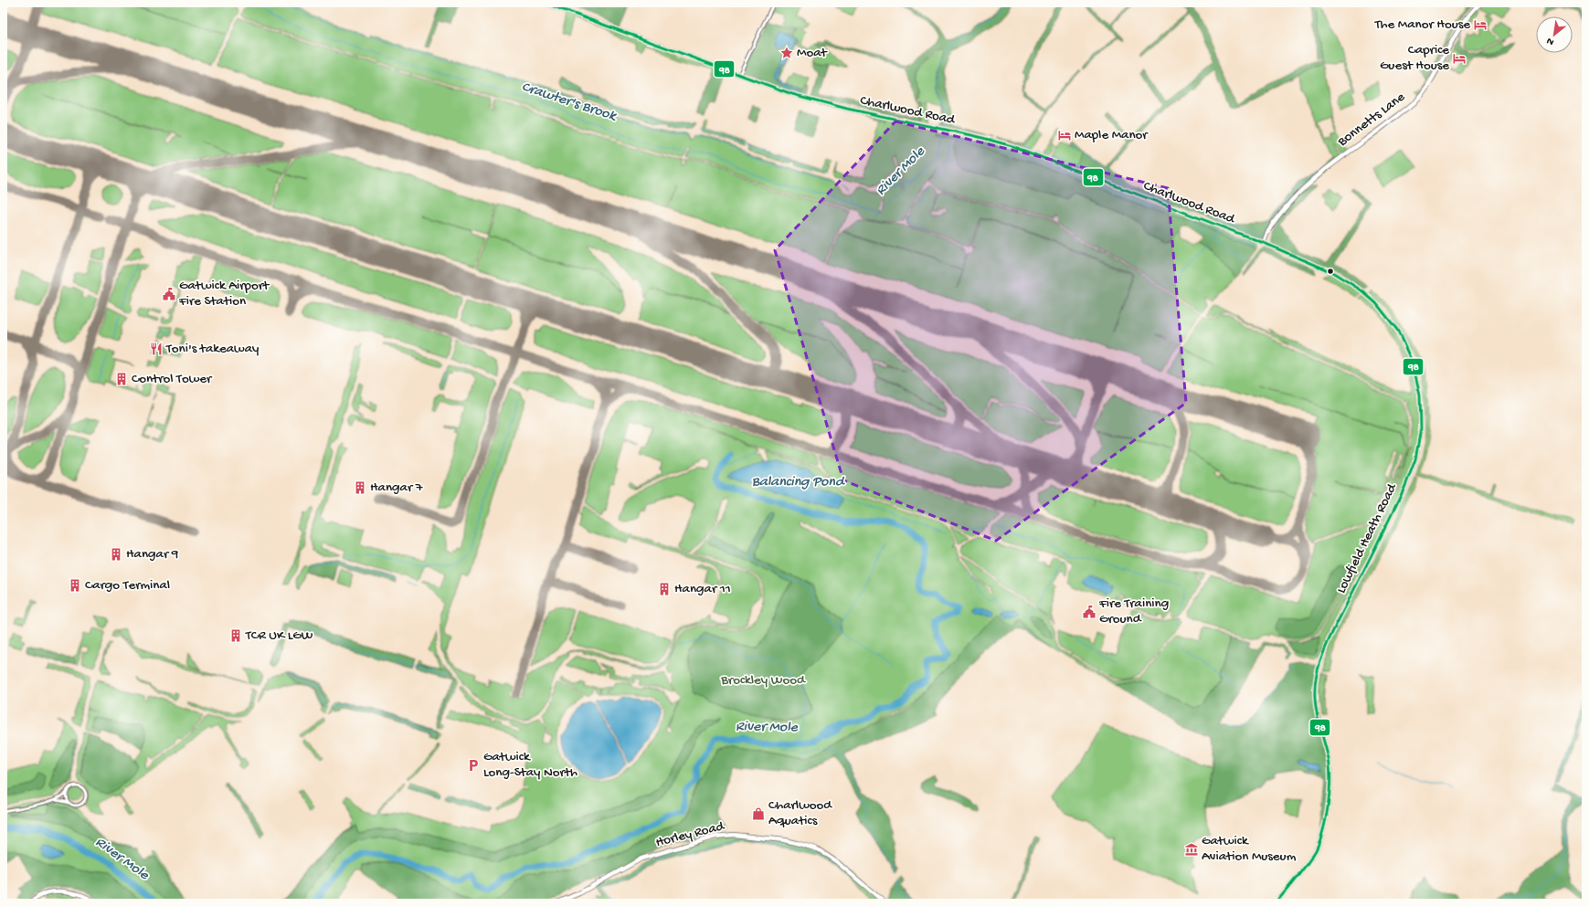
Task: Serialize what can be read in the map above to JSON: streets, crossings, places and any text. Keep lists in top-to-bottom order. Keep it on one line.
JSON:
{"streets":{"street":["Charlwood Road","Bonnetts Lane","Lowfield Heath Road","Horley Road"]},"crossings":[["Charlwood Road","Bonnetts Lane"],["Charlwood Road","Lowfield Heath Road"],["Bonnetts Lane","Lowfield Heath Road"]],"water":["Crawter's Brook","River Mole","Balancing Pond"],"parks":["Brockley Wood"],"places":{"hotel":["The Manor House","Caprice Guest House","Maple Manor"],"place":["Moat"],"public building":["Gatwick Airport Fire Station","Fire Training Ground"],"restaurant":["Toni's takeaway"],"building":["Control Tower","Hangar 7","Hangar 9","Cargo Terminal","Hangar 11","TCR UK LGW"],"parking":["Gatwick Long-Stay North"],"shop":["Charlwood Aquatics"],"museum":["Gatwick Aviation Museum"]},"lines":["transit line 98"],"north":"bottom left"}
